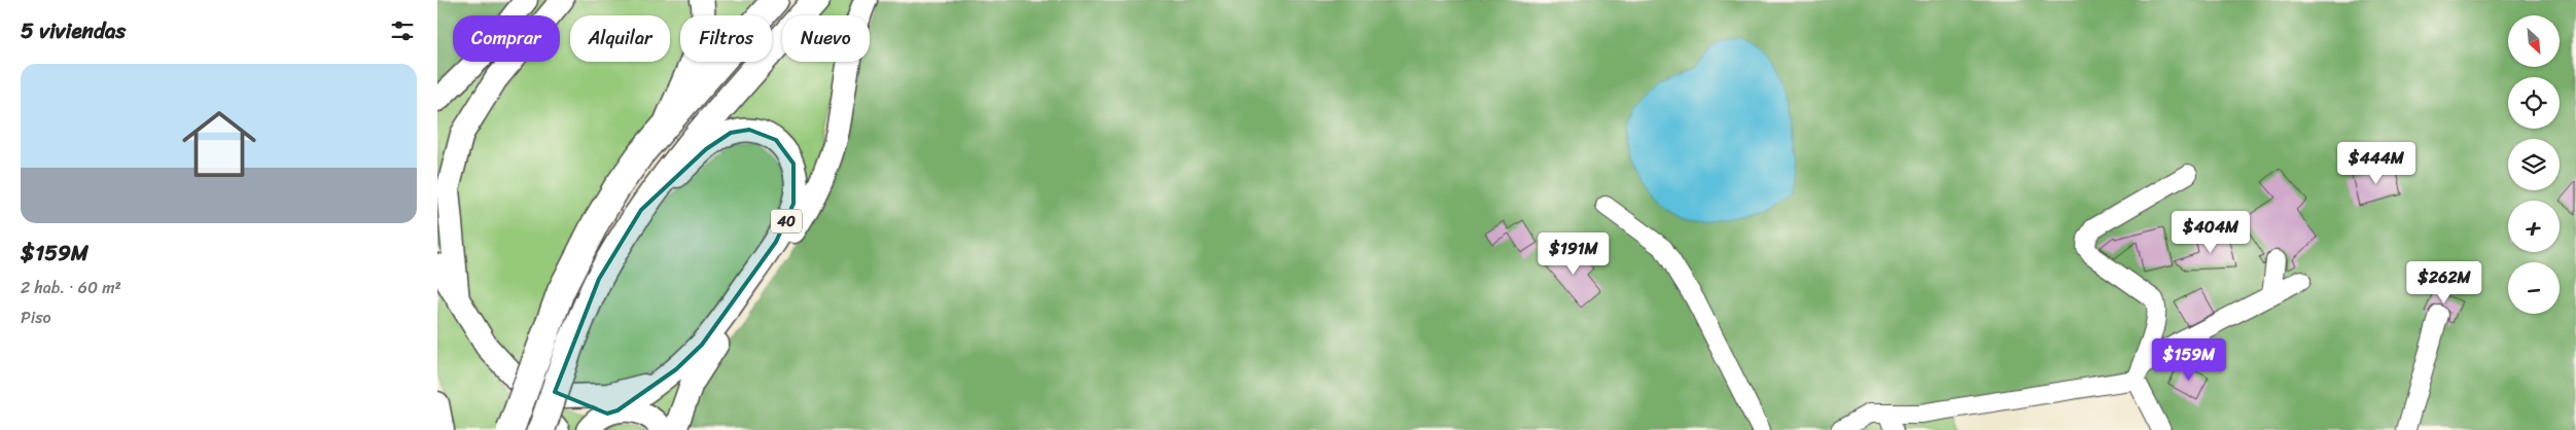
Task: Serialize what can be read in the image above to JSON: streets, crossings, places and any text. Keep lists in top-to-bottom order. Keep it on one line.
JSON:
{"streets":{"highway":["40"]},"north":"bottom right","page":{"heading":"5 viviendas","map_buttons":["+","−"],"chip":["Comprar","Alquilar","Filtros","Nuevo"],"list":[{"name":"$159M","note":"2 hab. · 60 m² · Piso"}],"price":["$444M","$404M","$191M","$262M","$159M"]}}
